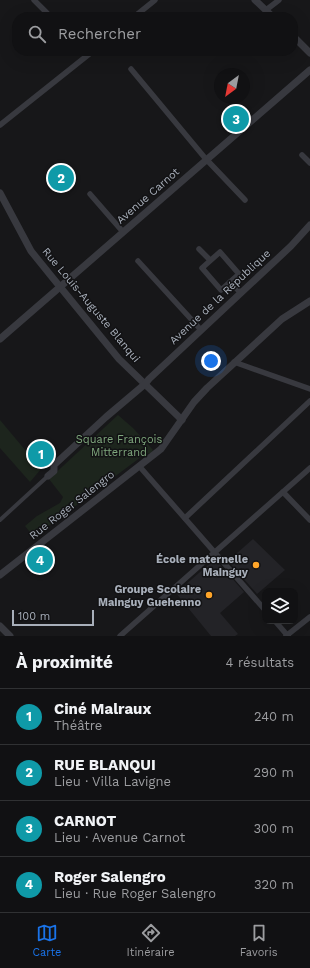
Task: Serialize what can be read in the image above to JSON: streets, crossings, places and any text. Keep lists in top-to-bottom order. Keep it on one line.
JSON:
{"streets":{"street":["Avenue Carnot","Avenue de la République","Rue Louis-Auguste Blanqui","Rue Roger Salengro"]},"crossings":[["Avenue Carnot","Rue Louis-Auguste Blanqui"],["Avenue de la République","Rue Louis-Auguste Blanqui"],["Rue Louis-Auguste Blanqui","Rue Roger Salengro"]],"parks":["Square François Mitterrand"],"places":["École maternelle Mainguy","Groupe Scolaire Mainguy Guehenno"],"scale_bar":"100 m","north":"bottom left","page":{"search":"Rechercher","pins":["3","2","1","4"],"scale":"100 m","heading":["À proximité","4 résultats"],"list":[{"mark":"1","name":"Ciné Malraux","note":"Théâtre","value":"240 m"},{"mark":"2","name":"RUE BLANQUI","note":"Lieu · Villa Lavigne","value":"290 m"},{"mark":"3","name":"CARNOT","note":"Lieu · Avenue Carnot","value":"300 m"},{"mark":"4","name":"Roger Salengro","note":"Lieu · Rue Roger Salengro","value":"320 m"}],"nav":["Carte","Itinéraire","Favoris"]}}
